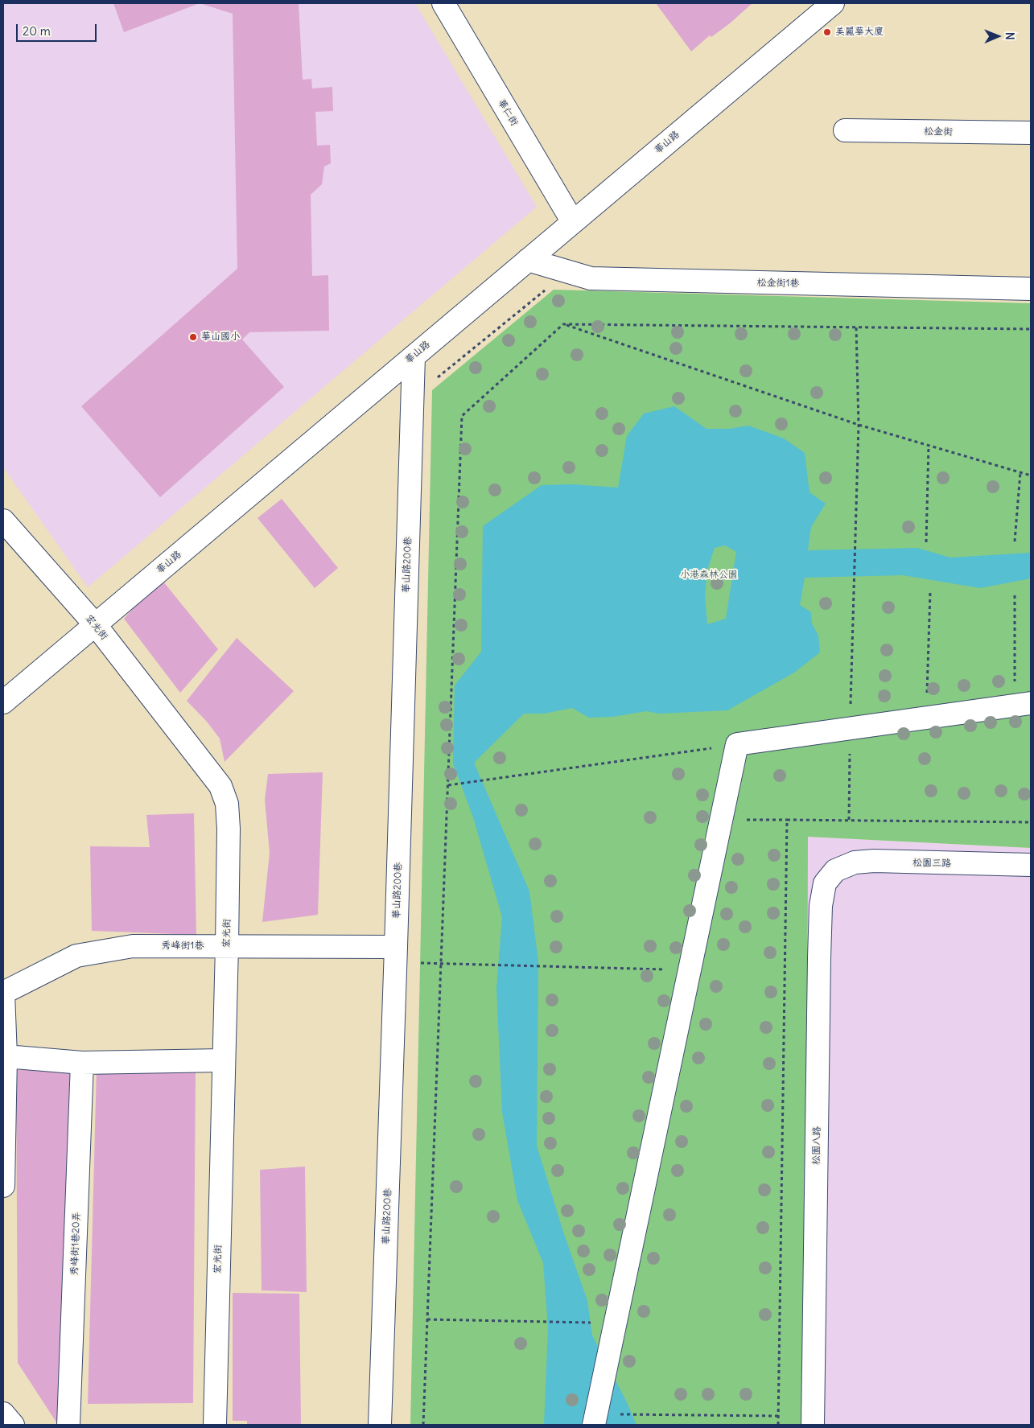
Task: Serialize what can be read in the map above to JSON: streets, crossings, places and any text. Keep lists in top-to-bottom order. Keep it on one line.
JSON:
{"streets":{"street":["華仁街","松金街","華山路","松金街1巷","華山路200巷","宏光街","松園三路","秀峰街1巷","松園八路","秀峰街1巷20弄"]},"crossings":[["華仁街","華山路"],["華山路","松金街1巷"],["華山路","華山路200巷"],["華山路","宏光街"],["華山路200巷","秀峰街1巷"],["宏光街","秀峰街1巷"],["松園三路","松園八路"]],"parks":["小港森林公園"],"places":["美麗華大廈","華山國小"],"scale_bar":"20 m","north":"right"}
